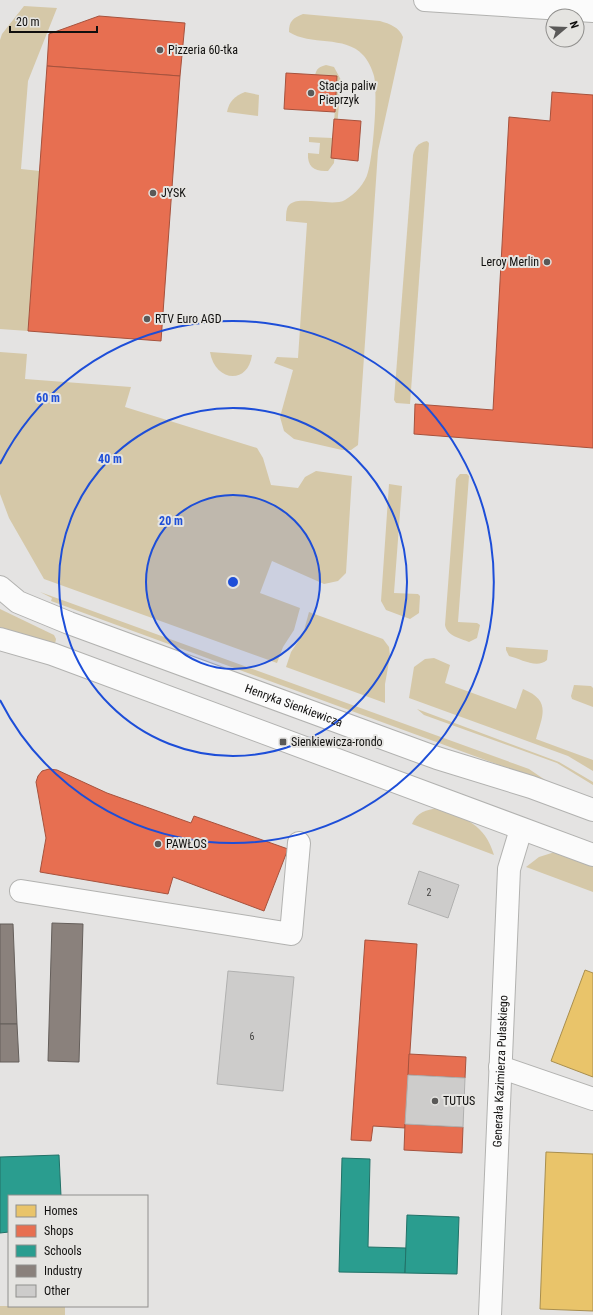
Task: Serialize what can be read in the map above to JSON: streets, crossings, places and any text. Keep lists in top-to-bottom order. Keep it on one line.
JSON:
{"streets":{"main road":["Henryka Sienkiewicza","Generała Kazimierza Pułaskiego"]},"places":{"other":["Pizzeria 60-tka","Stacja paliw Pieprzyk","JYSK","Leroy Merlin","RTV Euro AGD","PAWŁOS","TUTUS"],"transit":["Sienkiewicza-rondo"]},"house_numbers":["2","6"],"legend":["Homes","Shops","Schools","Industry","Other"],"scale_bar":"20 m","north":"right","rings":["60 m","40 m","20 m"]}
